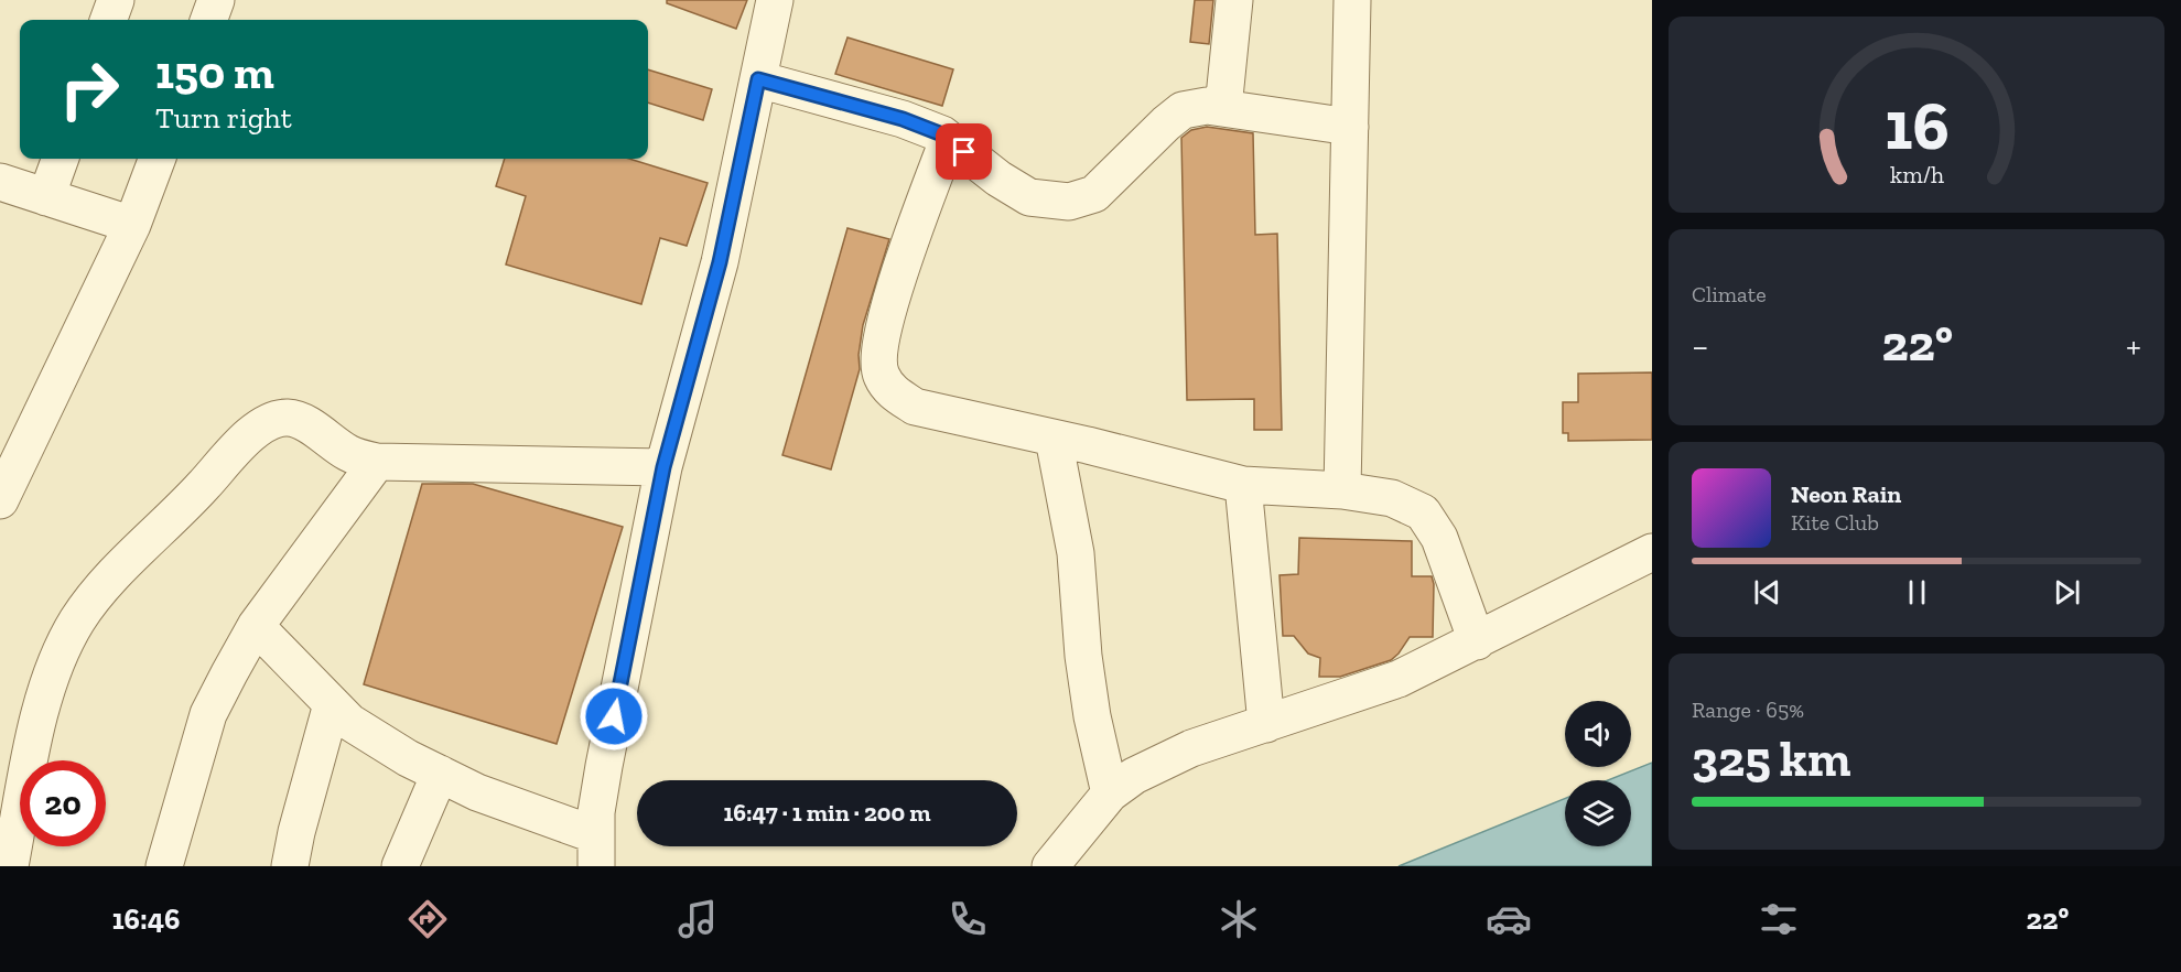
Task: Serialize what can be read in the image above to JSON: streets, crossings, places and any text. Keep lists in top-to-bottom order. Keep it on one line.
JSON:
{"page":{"turn":["150 m","Turn right"],"tile":["Climate",["Range · 65%","325 km"]],"heat":["−","22°","+"],"song":["Neon Rain","Kite Club"],"limit":"20","trip":"16:47 · 1 min · 200 m","tabs":["16:46","22°"],"gauge":["16","km/h"]}}
